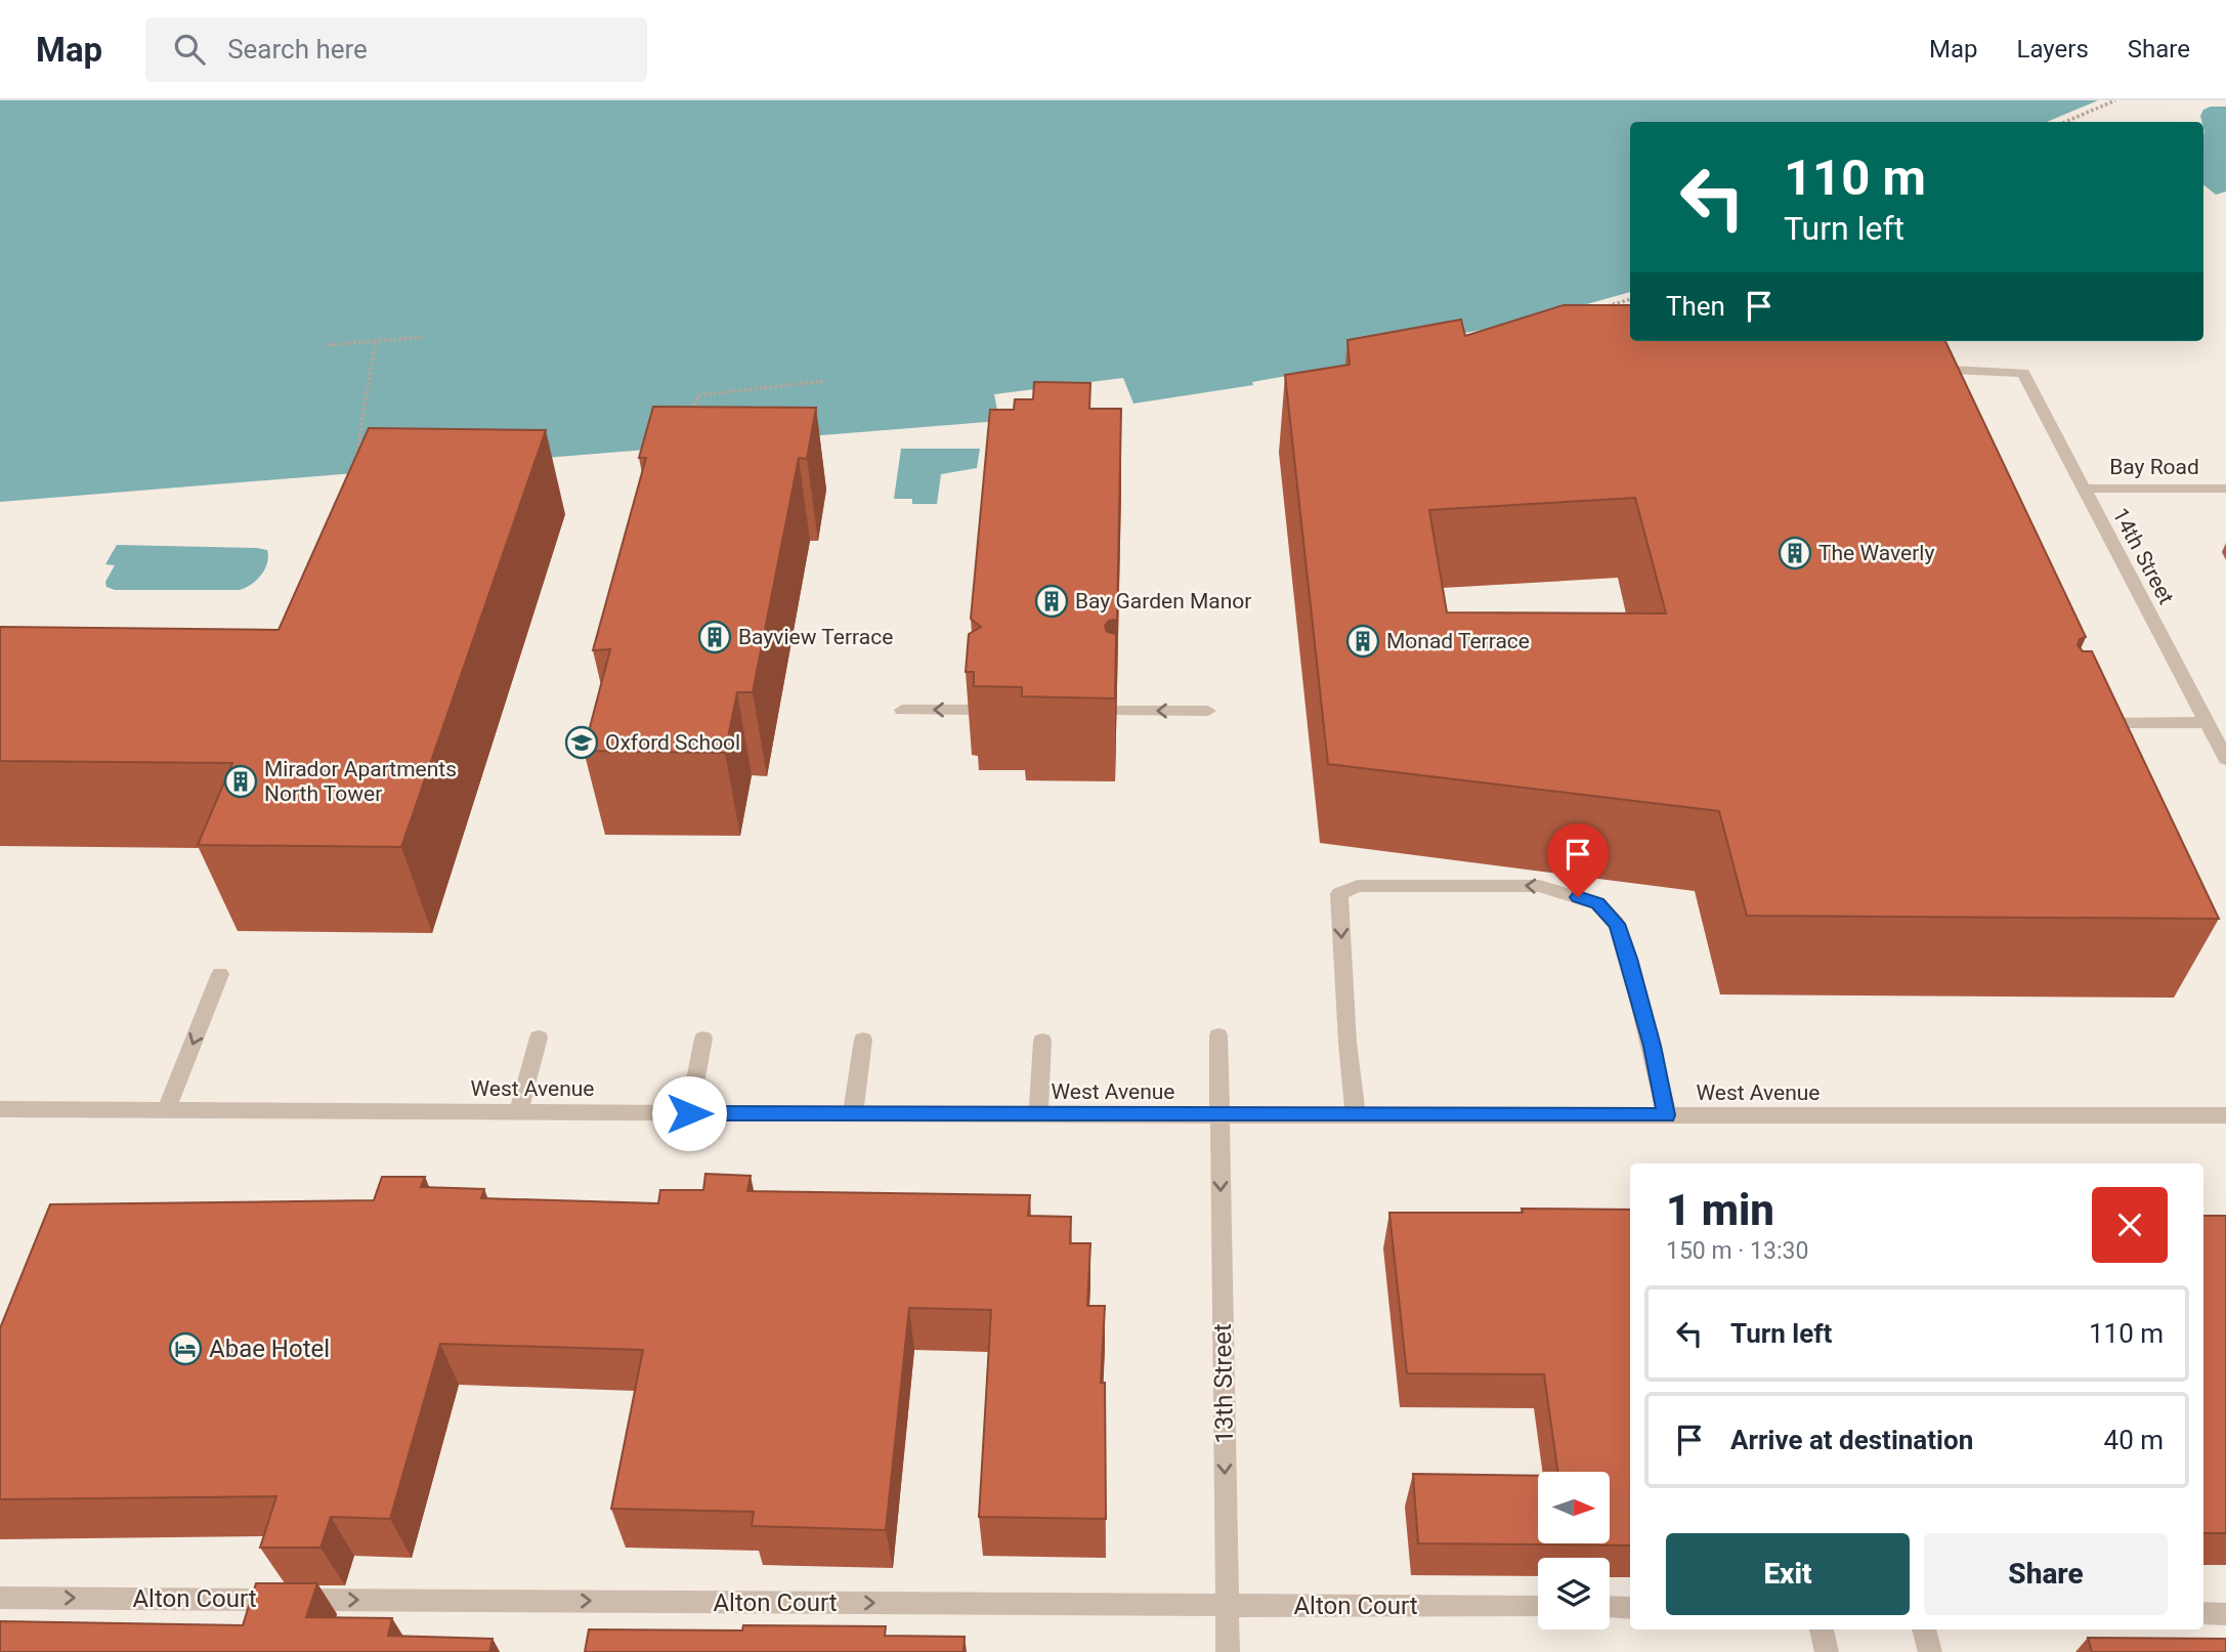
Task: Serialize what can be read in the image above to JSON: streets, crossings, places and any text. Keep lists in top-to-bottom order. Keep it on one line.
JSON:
{"streets":{"street":["Bay Road","14th Street","West Avenue","13th Street","Alton Court"]},"crossings":[["Bay Road","14th Street"],["West Avenue","13th Street"],["13th Street","Alton Court"]],"one_way":["13th Street","Alton Court"],"places":{"building":["The Waverly","Bay Garden Manor","Bayview Terrace","Monad Terrace","Mirador Apartments North Tower"],"school or university":["Oxford School"],"hotel":["Abae Hotel"]},"north":"right","page":{"header":"Map","search":"Search here","nav":["Map","Layers","Share"],"turn":["110 m","Turn left"],"then":"Then","heading":["1 min","150 m · 13:30"],"list":[{"name":"Turn left","value":"110 m"},{"name":"Arrive at destination","value":"40 m"}],"buttons":["Exit","Share"]}}
